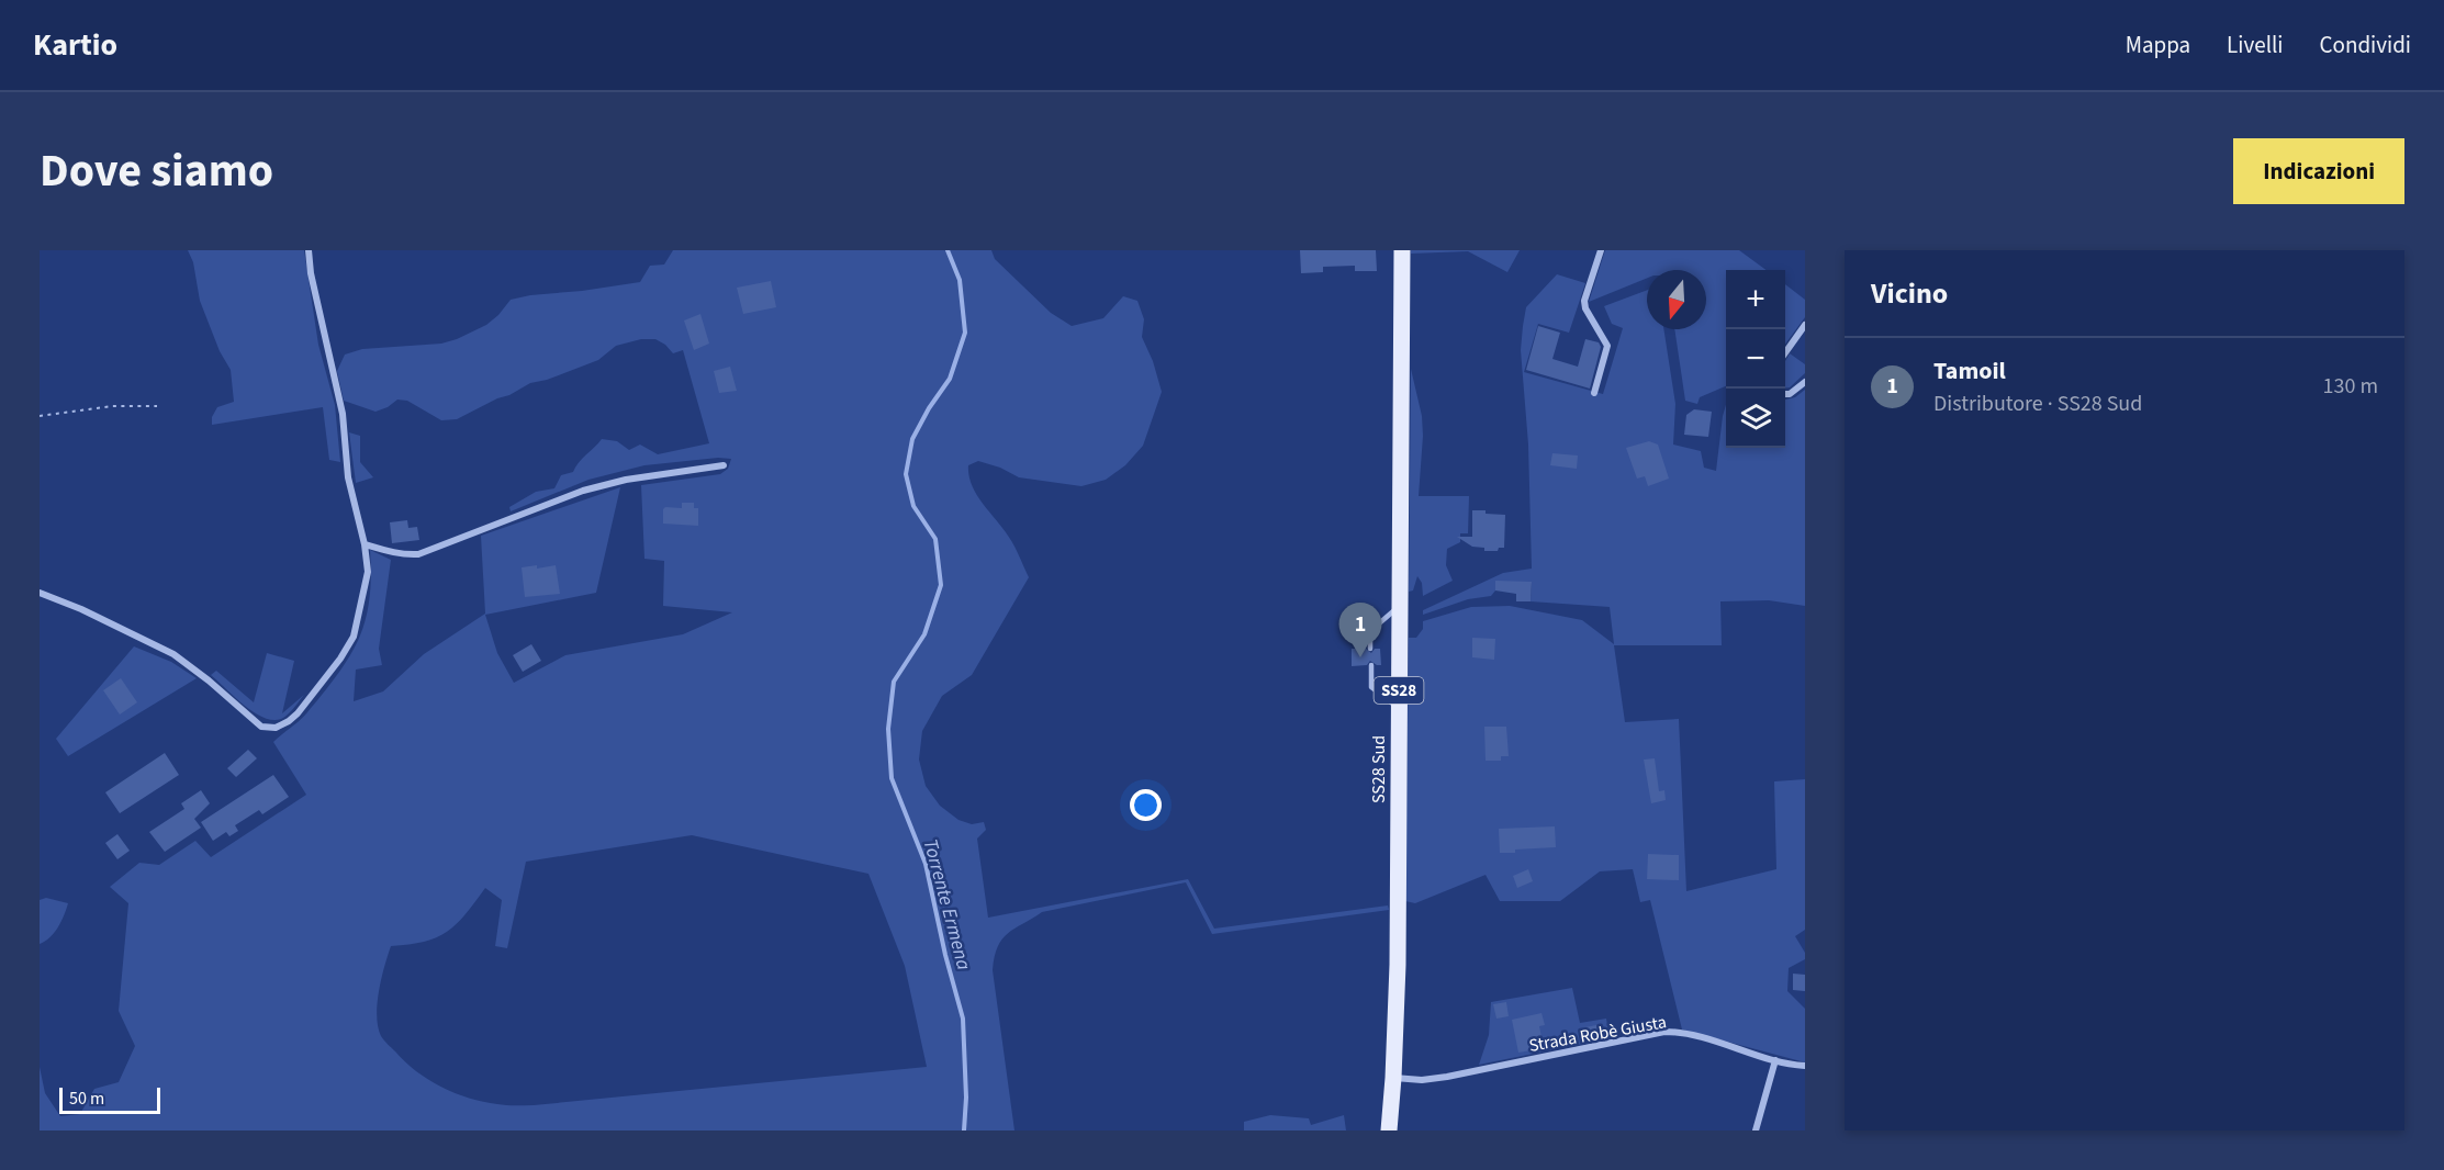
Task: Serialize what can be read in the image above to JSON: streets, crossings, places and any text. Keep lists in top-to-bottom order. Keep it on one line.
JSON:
{"streets":{"main road":["SS28","SS28 Sud"],"street":["Strada Robè Giusta"]},"crossings":[["SS28 Sud","Strada Robè Giusta"]],"water":["Torrente Ermena"],"scale_bar":"50 m","north":"bottom","page":{"header":"Kartio","nav":["Mappa","Livelli","Condividi"],"title":"Dove siamo","buttons":"Indicazioni","heading":"Vicino","map_buttons":["+","−"],"list":[{"mark":"1","name":"Tamoil","note":"Distributore · SS28 Sud","value":"130 m"}],"pins":"1","scale":"50 m"}}
